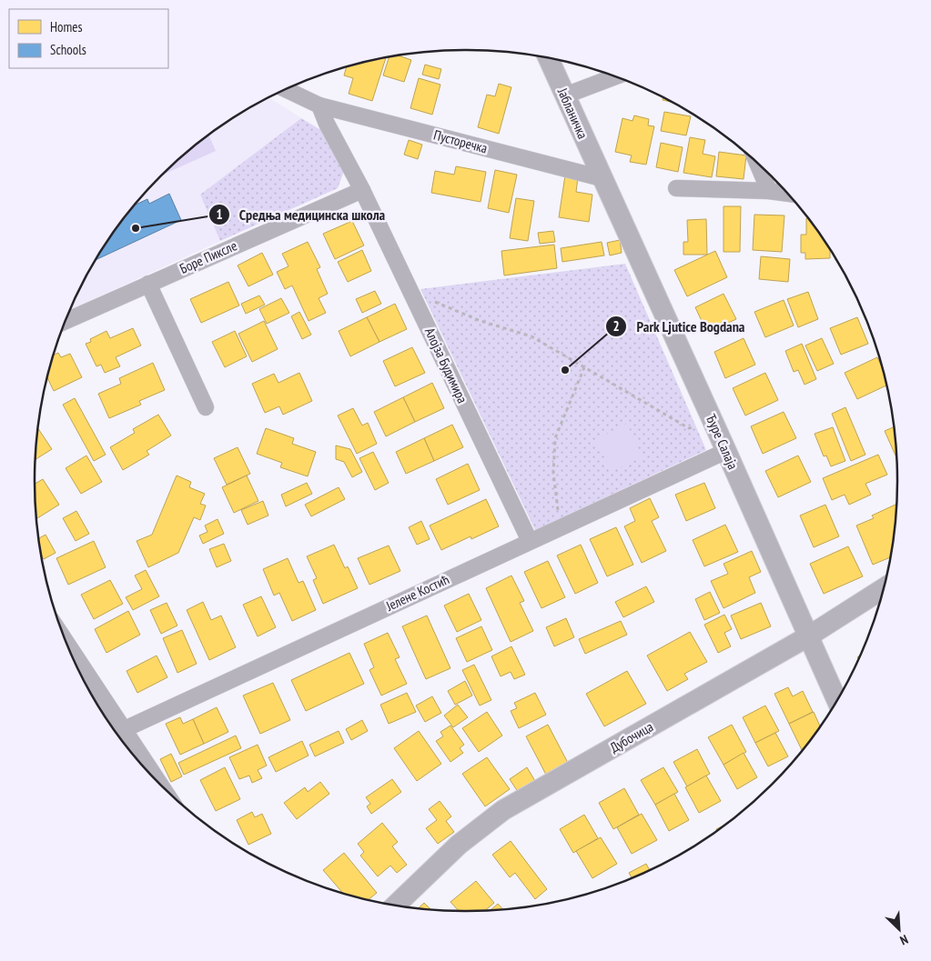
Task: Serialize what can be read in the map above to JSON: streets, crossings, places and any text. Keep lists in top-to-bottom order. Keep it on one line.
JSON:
{"streets":{"street":["Јабланичка","Пусторечка","Боре Пиксле","Алојза Будимира","Ђуре Салаја","Јелене Костић","Дубочица"]},"crossings":[["Јабланичка","Пусторечка"],["Јабланичка","Ђуре Салаја"],["Пусторечка","Ђуре Салаја"],["Боре Пиксле","Алојза Будимира"],["Алојза Будимира","Јелене Костић"],["Ђуре Салаја","Јелене Костић"],["Ђуре Салаја","Дубочица"]],"places":["Средња медицинска школа","Park Ljutice Bogdana"],"legend":["Homes","Schools"],"north":"bottom right"}
